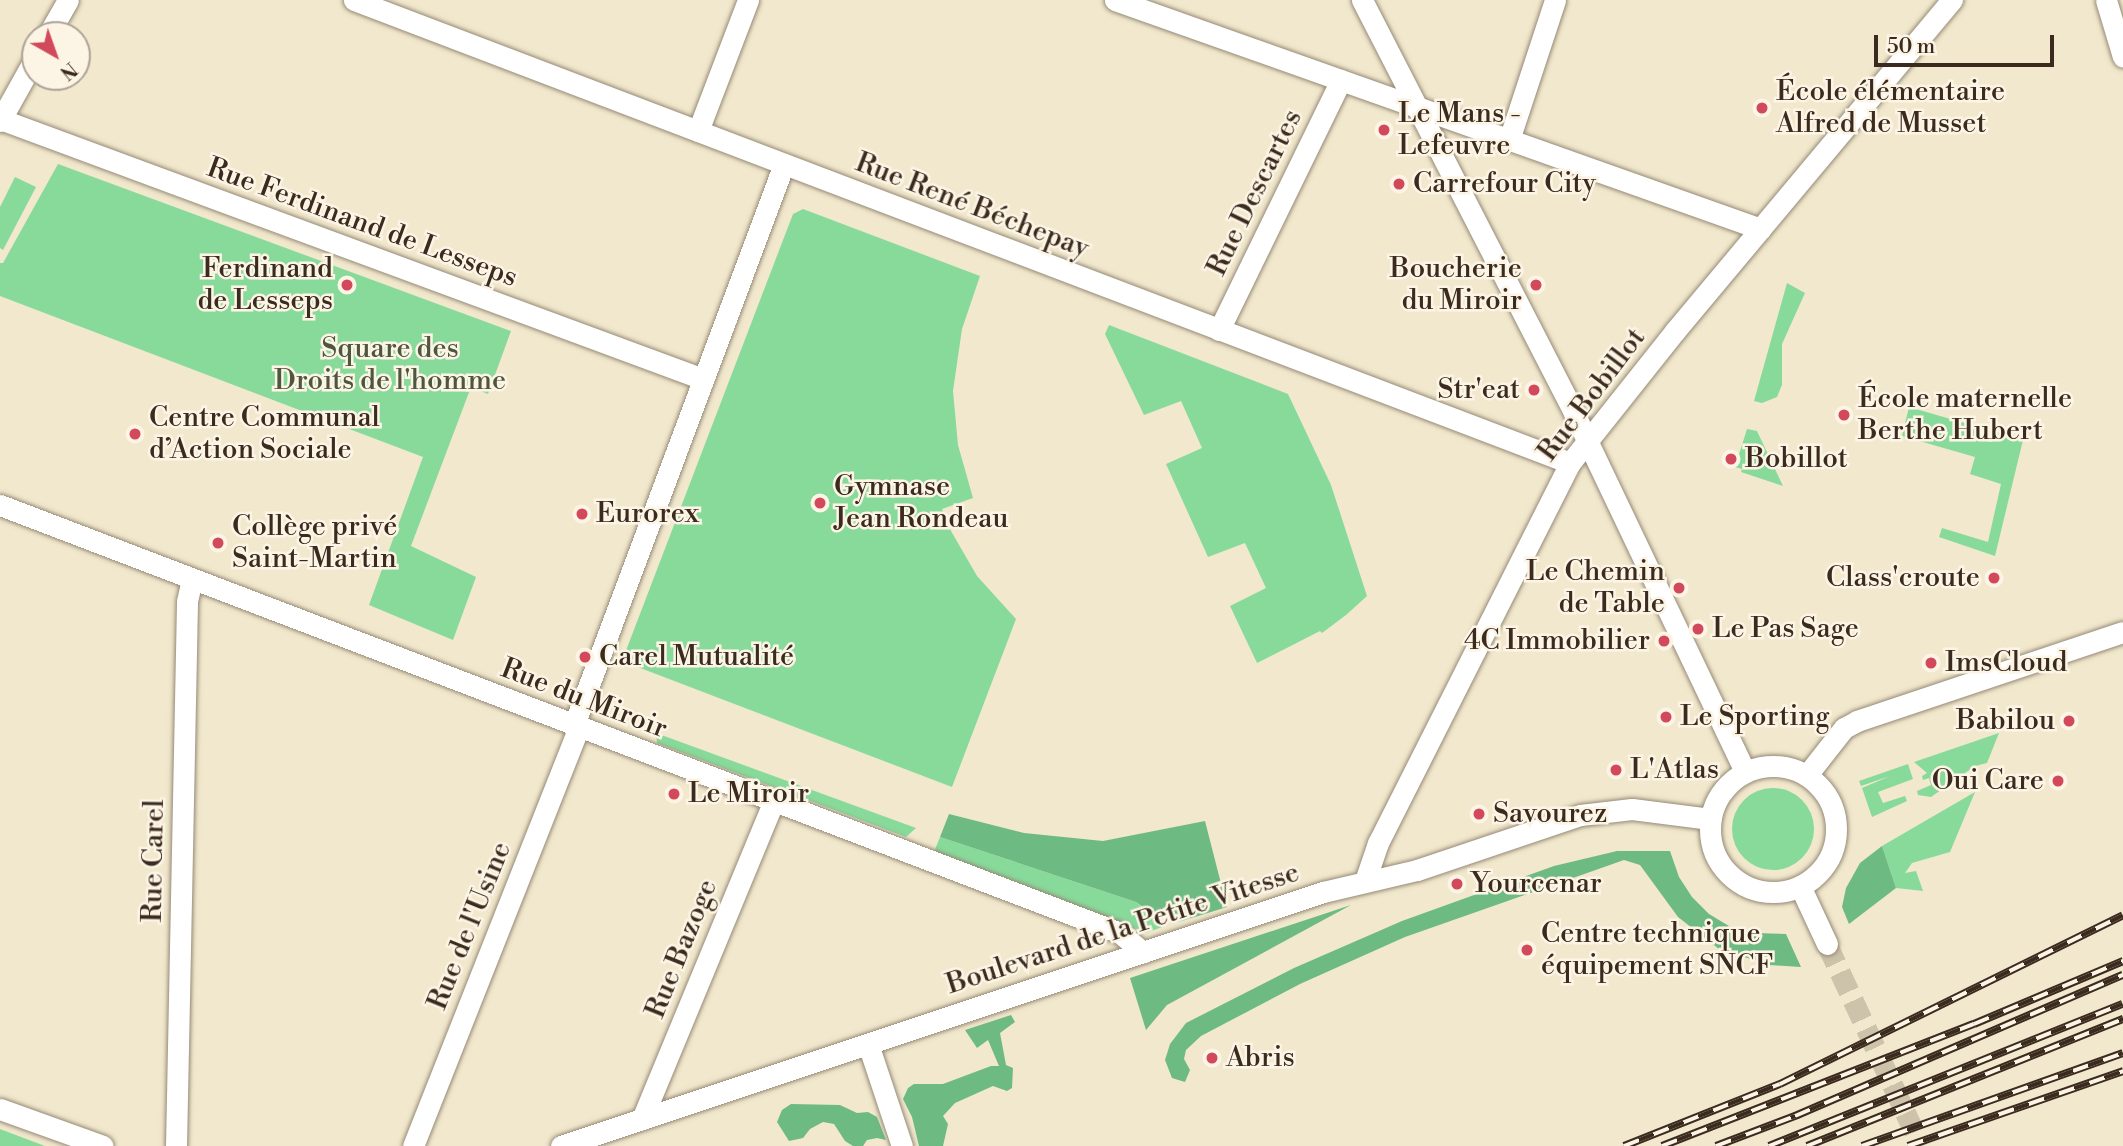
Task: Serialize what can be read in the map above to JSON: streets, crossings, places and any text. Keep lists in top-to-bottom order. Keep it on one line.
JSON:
{"streets":{"street":["Rue Descartes","Rue René Béchepay","Rue Ferdinand de Lesseps","Rue Bobillot","Rue du Miroir","Rue Carel","Rue de l'Usine","Boulevard de la Petite Vitesse","Rue Bazoge"]},"crossings":[["Rue Descartes","Rue René Béchepay"],["Rue René Béchepay","Rue Bobillot"],["Rue René Béchepay","Rue de l'Usine"],["Rue Ferdinand de Lesseps","Rue de l'Usine"],["Rue Bobillot","Boulevard de la Petite Vitesse"],["Rue du Miroir","Rue Carel"],["Rue du Miroir","Rue de l'Usine"],["Rue du Miroir","Boulevard de la Petite Vitesse"],["Rue du Miroir","Rue Bazoge"],["Boulevard de la Petite Vitesse","Rue Bazoge"]],"parks":["Square des Droits de l'homme"],"places":["École élémentaire Alfred de Musset","Le Mans - Lefeuvre","Carrefour City","Ferdinand de Lesseps","Boucherie du Miroir","Str'eat","École maternelle Berthe Hubert","Centre Communal d’Action Sociale","Bobillot","Gymnase Jean Rondeau","Eurorex","Collège privé Saint-Martin","Class'croute","Le Chemin de Table","Le Pas Sage","4C Immobilier","Carel Mutualité","ImsCloud","Le Sporting","Babilou","L'Atlas","Oui Care","Le Miroir","Savourez","Yourcenar","Centre technique équipement SNCF","Abris"],"scale_bar":"50 m","north":"bottom right"}
